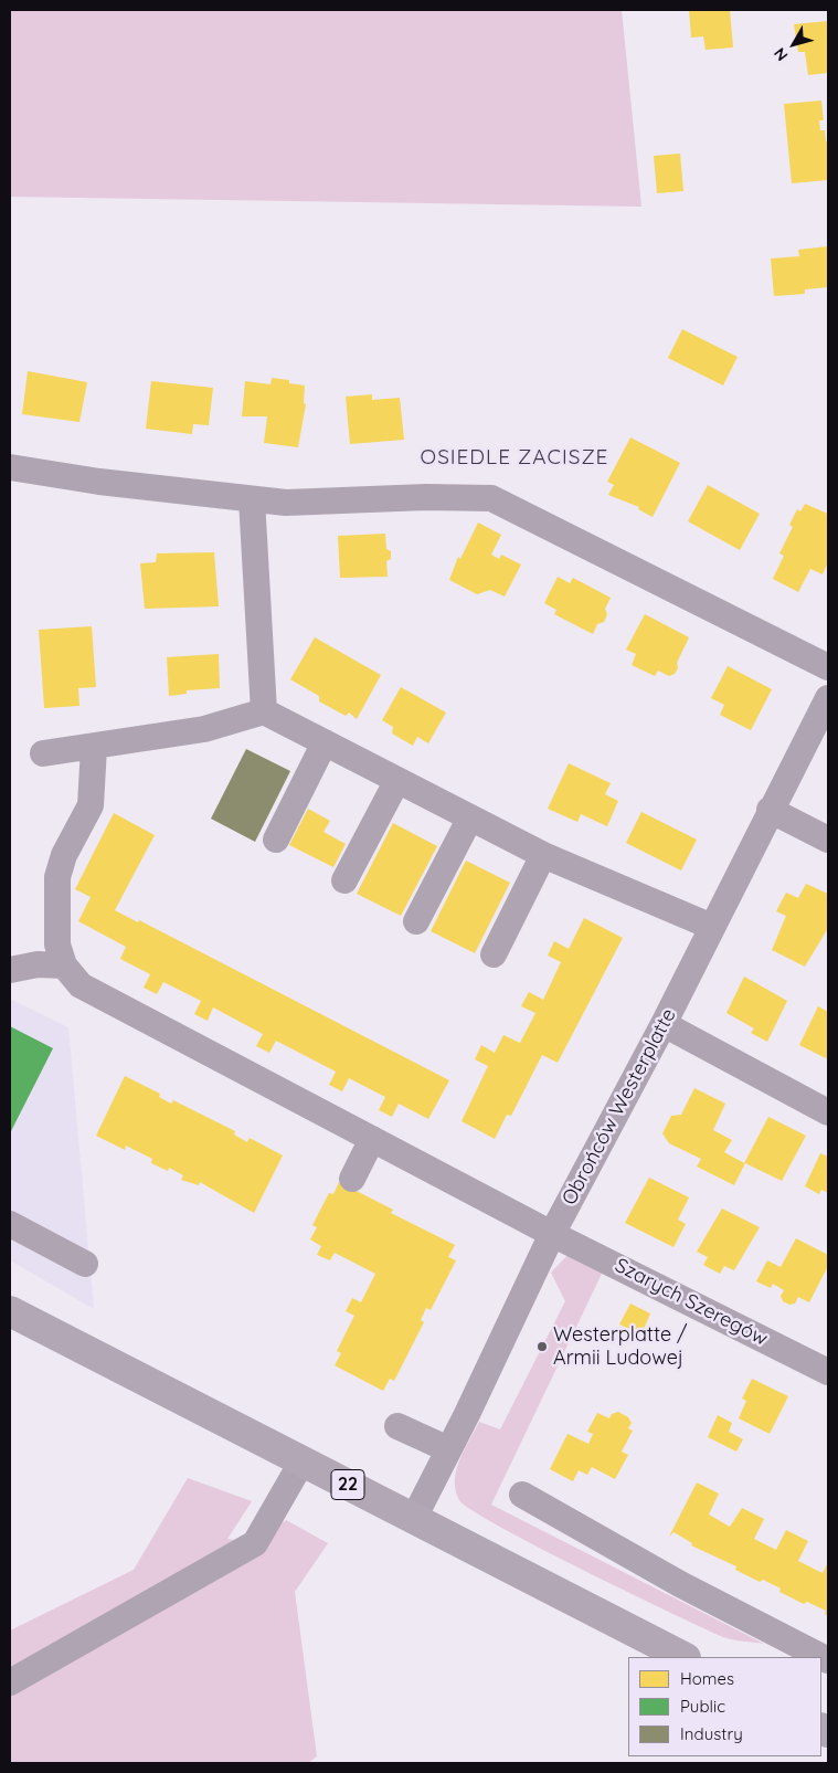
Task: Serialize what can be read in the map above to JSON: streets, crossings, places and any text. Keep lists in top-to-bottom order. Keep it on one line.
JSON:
{"streets":{"main road":["22"],"street":["Obrońców Westerplatte","Szarych Szeregów"]},"crossings":[["Obrońców Westerplatte","Szarych Szeregów"],["Obrońców Westerplatte","22"]],"districts":["OSIEDLE ZACISZE"],"places":["Westerplatte / Armii Ludowej"],"legend":["Homes","Public","Industry"],"north":"bottom left"}
